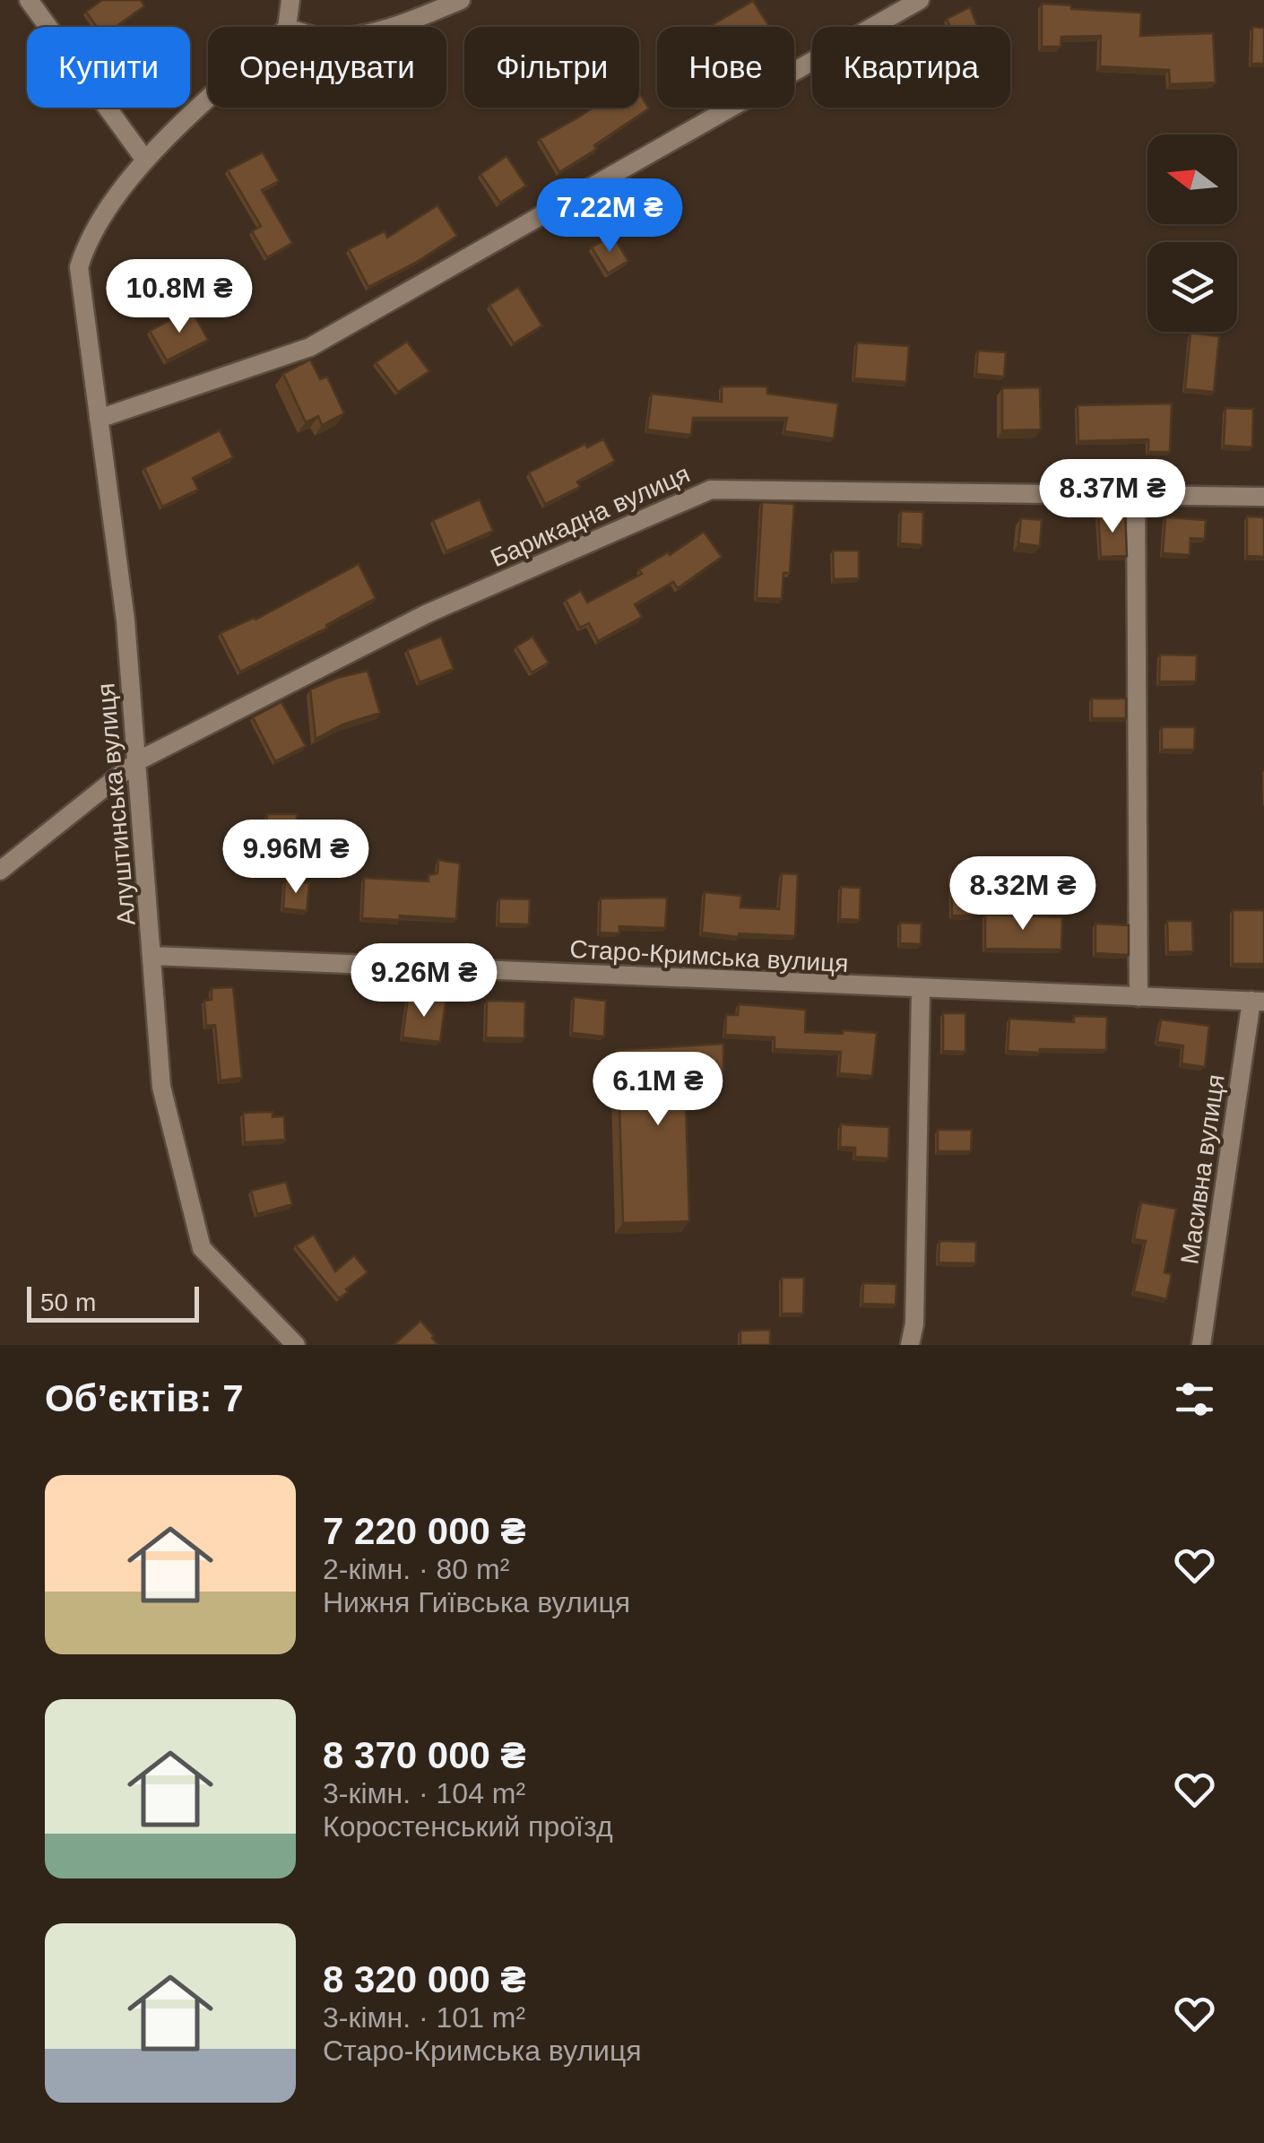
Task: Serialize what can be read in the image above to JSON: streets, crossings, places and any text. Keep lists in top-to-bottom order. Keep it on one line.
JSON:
{"streets":{"street":["Барикадна вулиця","Алуштинська вулиця","Старо-Кримська вулиця","Масивна вулиця"]},"crossings":[["Барикадна вулиця","Алуштинська вулиця"],["Алуштинська вулиця","Старо-Кримська вулиця"],["Старо-Кримська вулиця","Масивна вулиця"]],"scale_bar":"50 m","north":"left","page":{"chip":["Купити","Орендувати","Фільтри","Нове","Квартира"],"price":["7.22M ₴","10.8M ₴","8.37M ₴","9.96M ₴","8.32M ₴","9.26M ₴","6.1M ₴"],"scale":"50 m","heading":"Об’єктів: 7","list":[{"name":"7 220 000 ₴","note":"2-кімн. · 80 m² · Нижня Гиївська вулиця"},{"name":"8 370 000 ₴","note":"3-кімн. · 104 m² · Коростенський проїзд"},{"name":"8 320 000 ₴","note":"3-кімн. · 101 m² · Старо-Кримська вулиця"}]}}
